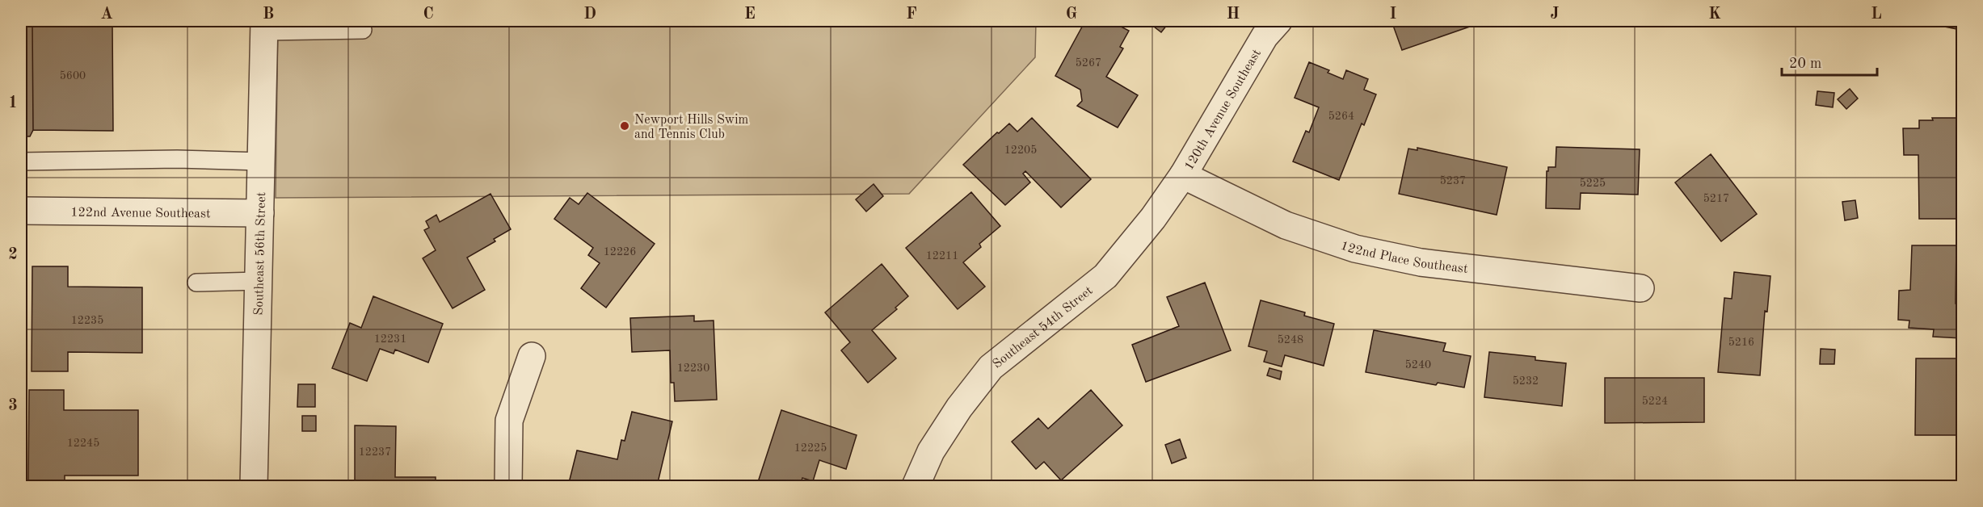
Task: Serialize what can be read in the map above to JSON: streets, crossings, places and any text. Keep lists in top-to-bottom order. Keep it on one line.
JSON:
{"streets":{"street":["120th Avenue Southeast","122nd Avenue Southeast","Southeast 56th Street","122nd Place Southeast","Southeast 54th Street"]},"crossings":[["120th Avenue Southeast","122nd Place Southeast"],["120th Avenue Southeast","Southeast 54th Street"],["122nd Avenue Southeast","Southeast 56th Street"],["122nd Place Southeast","Southeast 54th Street"]],"places":["Newport Hills Swim and Tennis Club"],"house_numbers":["5267","5600","5264","12205","5237","5225","5217","12226","12211","12235","12231","5248","5216","5240","12230","5232","5224","12245","12225","12237"],"scale_bar":"20 m","grid":{"columns":["A","B","C","D","E","F","G","H","I","J","K","L"],"rows":["1","2","3"]}}
